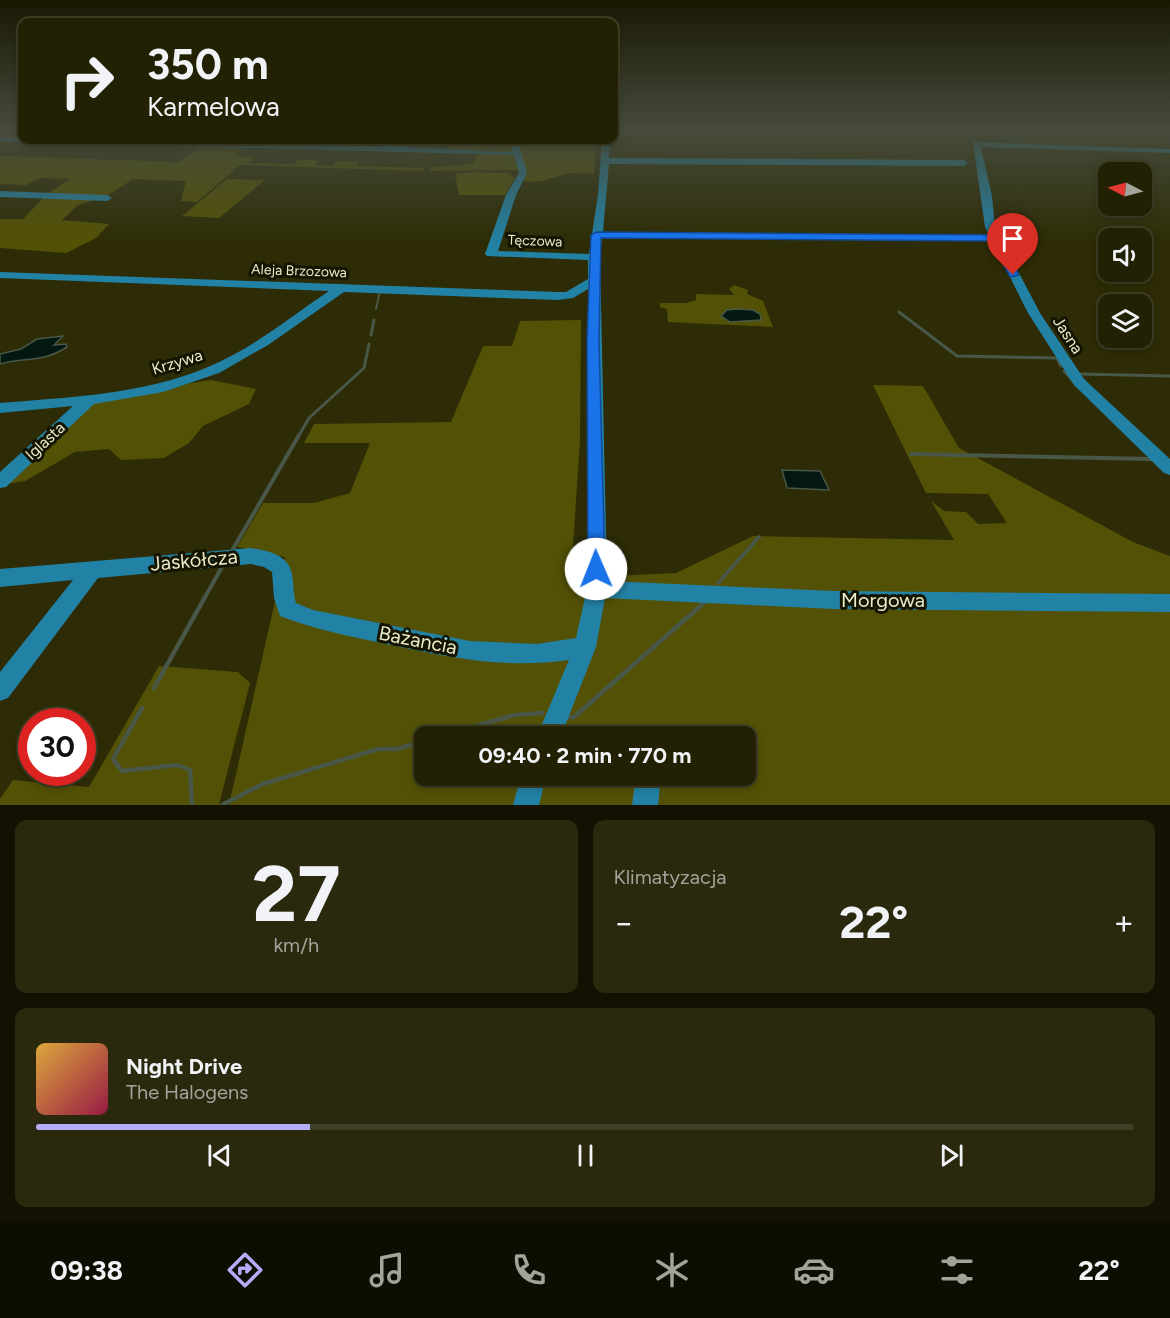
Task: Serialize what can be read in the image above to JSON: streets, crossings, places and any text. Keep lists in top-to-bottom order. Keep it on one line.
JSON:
{"streets":{"street":["Tęczowa","Aleja Brzozowa","Jasna","Krzywa","Iglasta","Jaskółcza","Morgowa","Bażancia"]},"crossings":[["Aleja Brzozowa","Krzywa"],["Krzywa","Iglasta"],["Jaskółcza","Bażancia"]],"north":"left","page":{"turn":["350 m","Karmelowa"],"limit":"30","trip":"09:40 · 2 min · 770 m","tile":[["27","km/h"],"Klimatyzacja"],"heat":["−","22°","+"],"song":["Night Drive","The Halogens"],"tabs":["09:38","22°"]}}
